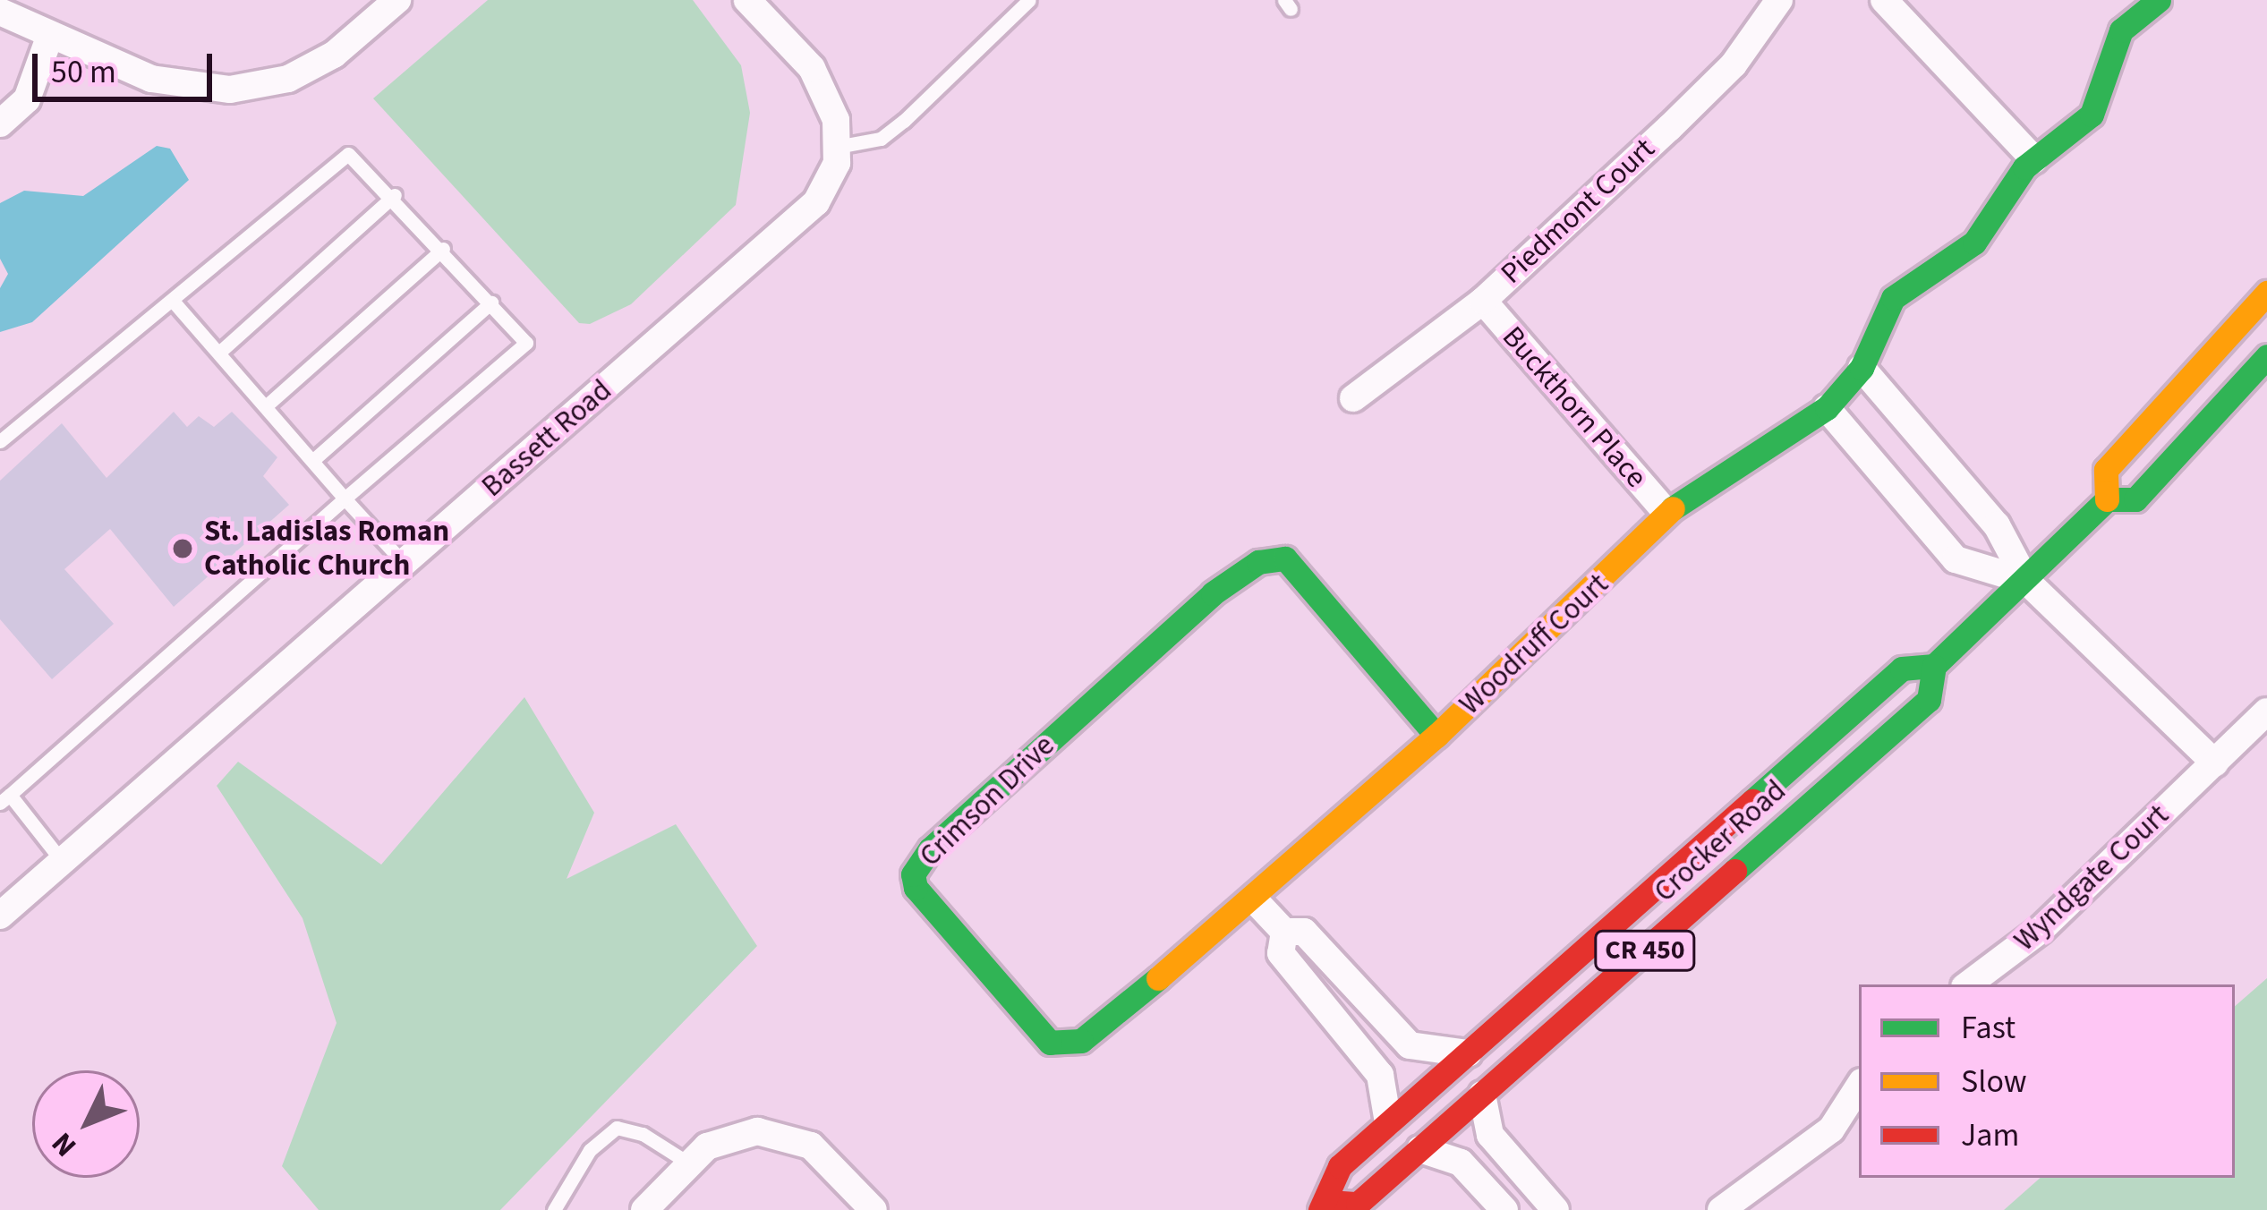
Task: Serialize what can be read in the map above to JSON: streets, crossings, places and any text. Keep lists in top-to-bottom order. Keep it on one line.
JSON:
{"streets":{"street":["Piedmont Court","Buckthorn Place","Bassett Road","Woodruff Court","Crimson Drive","Crocker Road","Wyndgate Court","CR 450"]},"crossings":[["Piedmont Court","Buckthorn Place"],["Buckthorn Place","Woodruff Court"],["Woodruff Court","Crimson Drive"]],"places":["St. Ladislas Roman Catholic Church"],"legend":["Fast","Slow","Jam"],"scale_bar":"50 m","north":"bottom left"}
